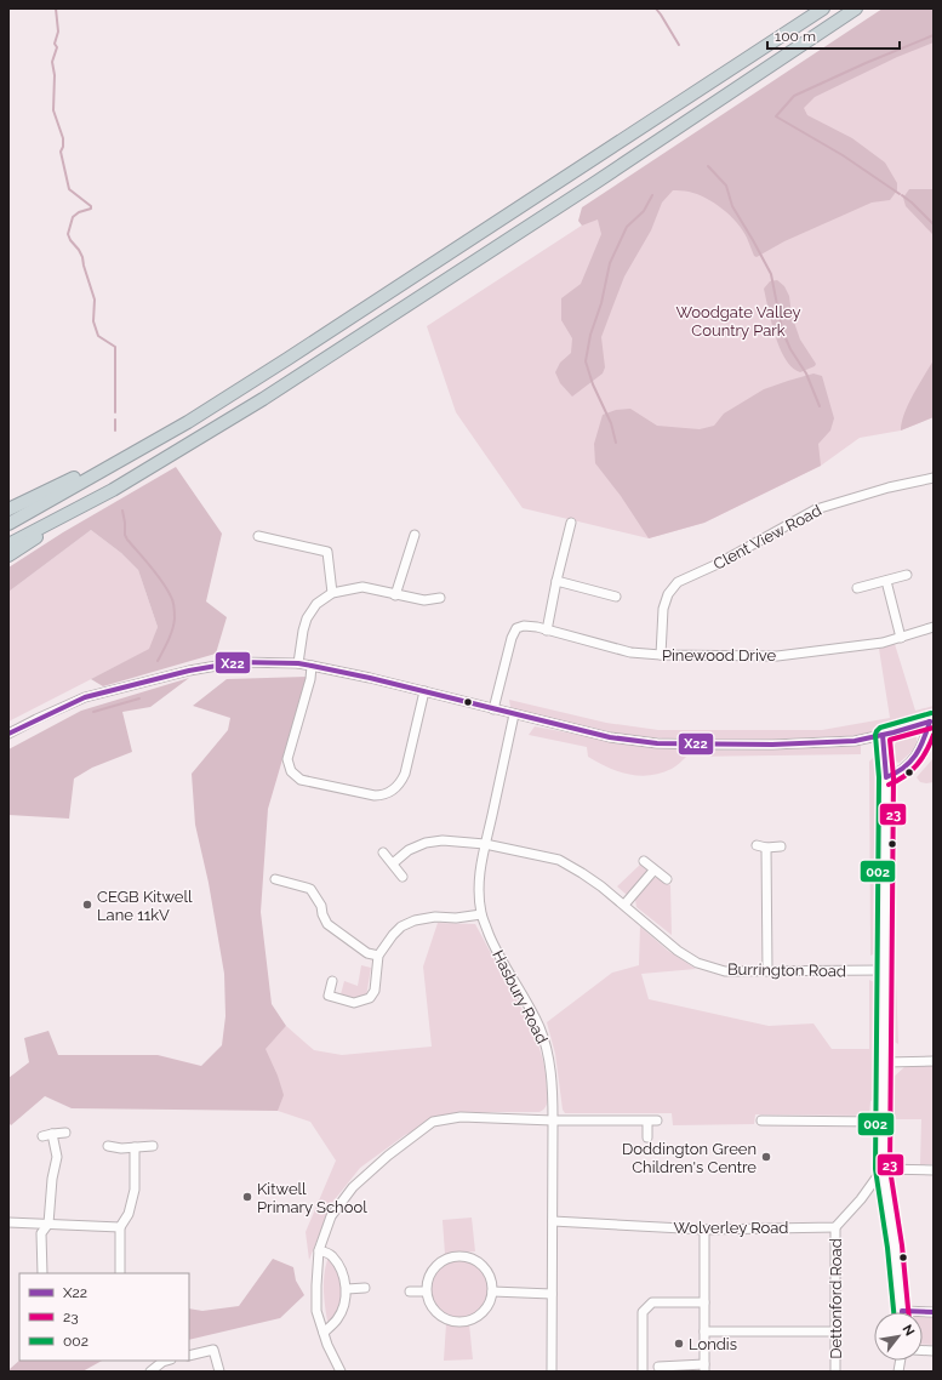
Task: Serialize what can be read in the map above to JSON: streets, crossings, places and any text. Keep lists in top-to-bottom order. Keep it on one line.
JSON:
{"streets":{"street":["Clent View Road","Pinewood Drive","Burrington Road","Hasbury Road","Wolverley Road","Dettonford Road"]},"crossings":[["Clent View Road","Pinewood Drive"],["Burrington Road","Hasbury Road"],["Hasbury Road","Wolverley Road"],["Wolverley Road","Dettonford Road"]],"parks":["Woodgate Valley Country Park"],"places":["CEGB Kitwell Lane 11kV","Doddington Green Children's Centre","Kitwell Primary School","Londis"],"lines":["transit line X22","transit line 002","transit line 23"],"legend":["X22","23","002"],"scale_bar":"100 m","north":"top right"}
